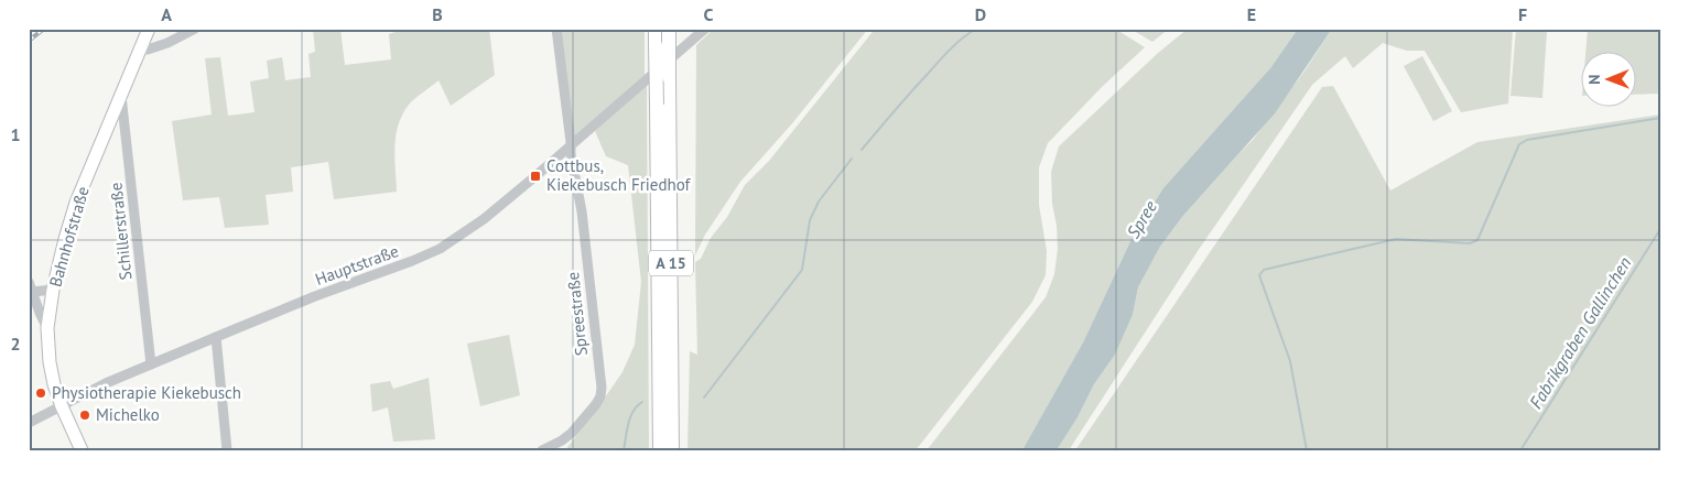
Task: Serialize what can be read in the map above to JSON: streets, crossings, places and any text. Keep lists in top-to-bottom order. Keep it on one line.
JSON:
{"streets":{"highway":["A 15"],"main road":["Bahnhofstraße"],"street":["Schillerstraße","Hauptstraße","Spreestraße"]},"crossings":[["Schillerstraße","Bahnhofstraße"],["Schillerstraße","Hauptstraße"],["Bahnhofstraße","Hauptstraße"],["Hauptstraße","Spreestraße"]],"water":["Spree","Fabrikgraben Gallinchen"],"places":{"transit":["Cottbus, Kiekebusch Friedhof"],"other":["Physiotherapie Kiekebusch","Michelko"]},"north":"left","grid":{"columns":["A","B","C","D","E","F"],"rows":["1","2"]}}
